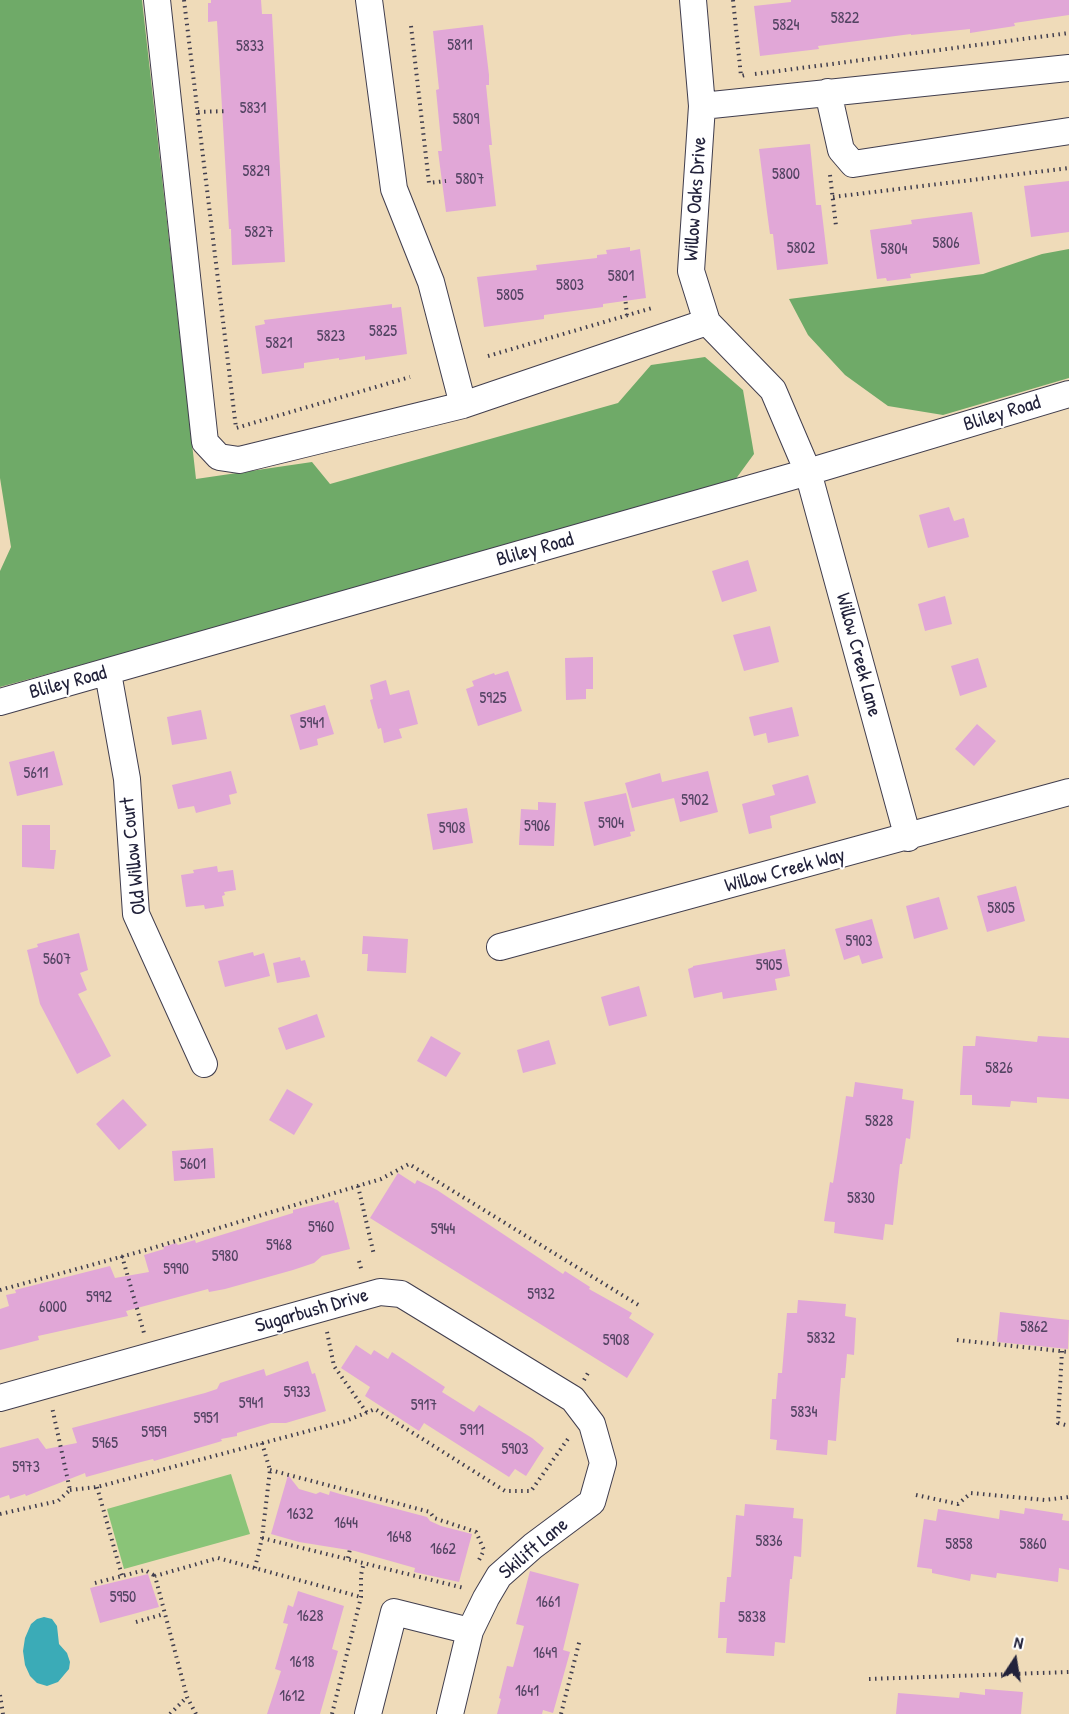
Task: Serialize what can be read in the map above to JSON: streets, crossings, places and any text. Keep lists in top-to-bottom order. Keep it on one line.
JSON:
{"streets":{"street":["Willow Oaks Drive","Bliley Road","Willow Creek Lane","Old Willow Court","Willow Creek Way","Sugarbush Drive","Skilift Lane"]},"crossings":[["Willow Oaks Drive","Bliley Road"],["Willow Oaks Drive","Willow Creek Lane"],["Bliley Road","Willow Creek Lane"],["Bliley Road","Old Willow Court"],["Willow Creek Lane","Willow Creek Way"],["Sugarbush Drive","Skilift Lane"]],"house_numbers":["5822","5824","5811","5833","5831","5809","5829","5800","5807","5827","5806","5802","5804","5801","5803","5805","5825","5823","5821","5925","5941","5611","5902","5904","5906","5908","5805","5903","5607","5905","5826","5828","5601","5830","5960","5944","5968","5980","5990","5932","5992","6000","5862","5832","5908","5933","5941","5917","5834","5951","5911","5959","5965","5903","5973","1632","1644","1648","5836","5858","5860","1662","5950","1661","1628","5838","1649","1618","1641","1612"],"north":"top"}
